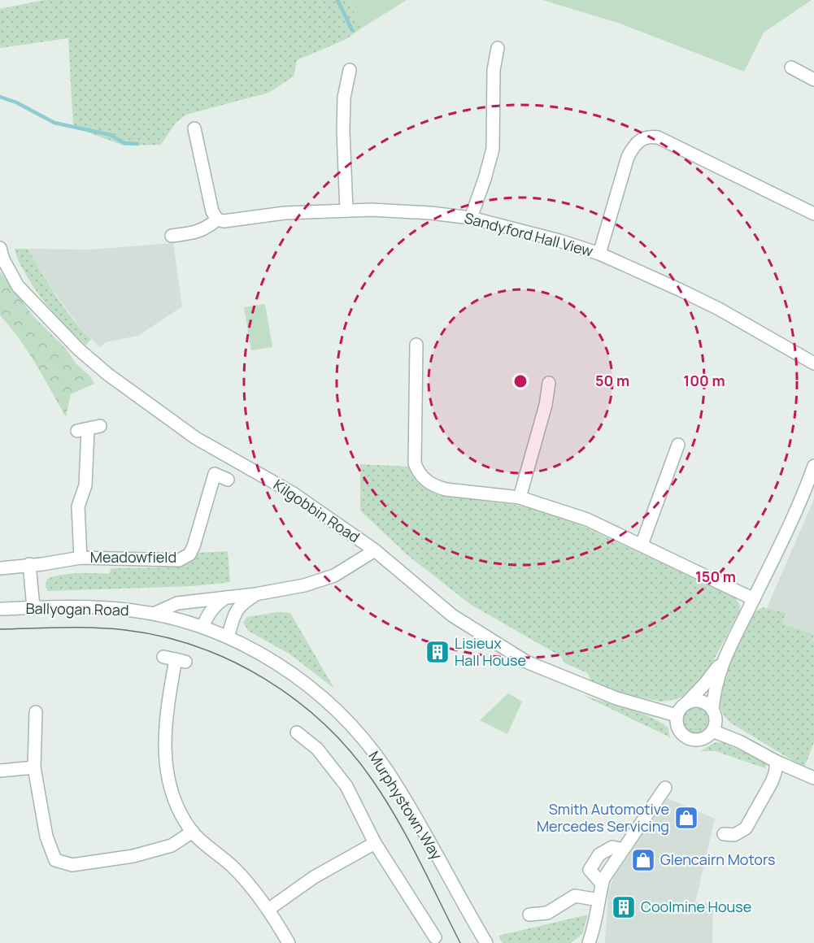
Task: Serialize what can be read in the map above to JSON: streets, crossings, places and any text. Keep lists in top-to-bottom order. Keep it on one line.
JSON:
{"streets":{"street":["Sandyford Hall View","Kilgobbin Road","Meadowfield","Ballyogan Road","Murphystown Way"]},"crossings":[["Ballyogan Road","Murphystown Way"]],"places":{"building":["Lisieux Hall House","Coolmine House"],"shop":["Smith Automotive Mercedes Servicing","Glencairn Motors"]},"rings":["50 m","100 m","150 m"]}
